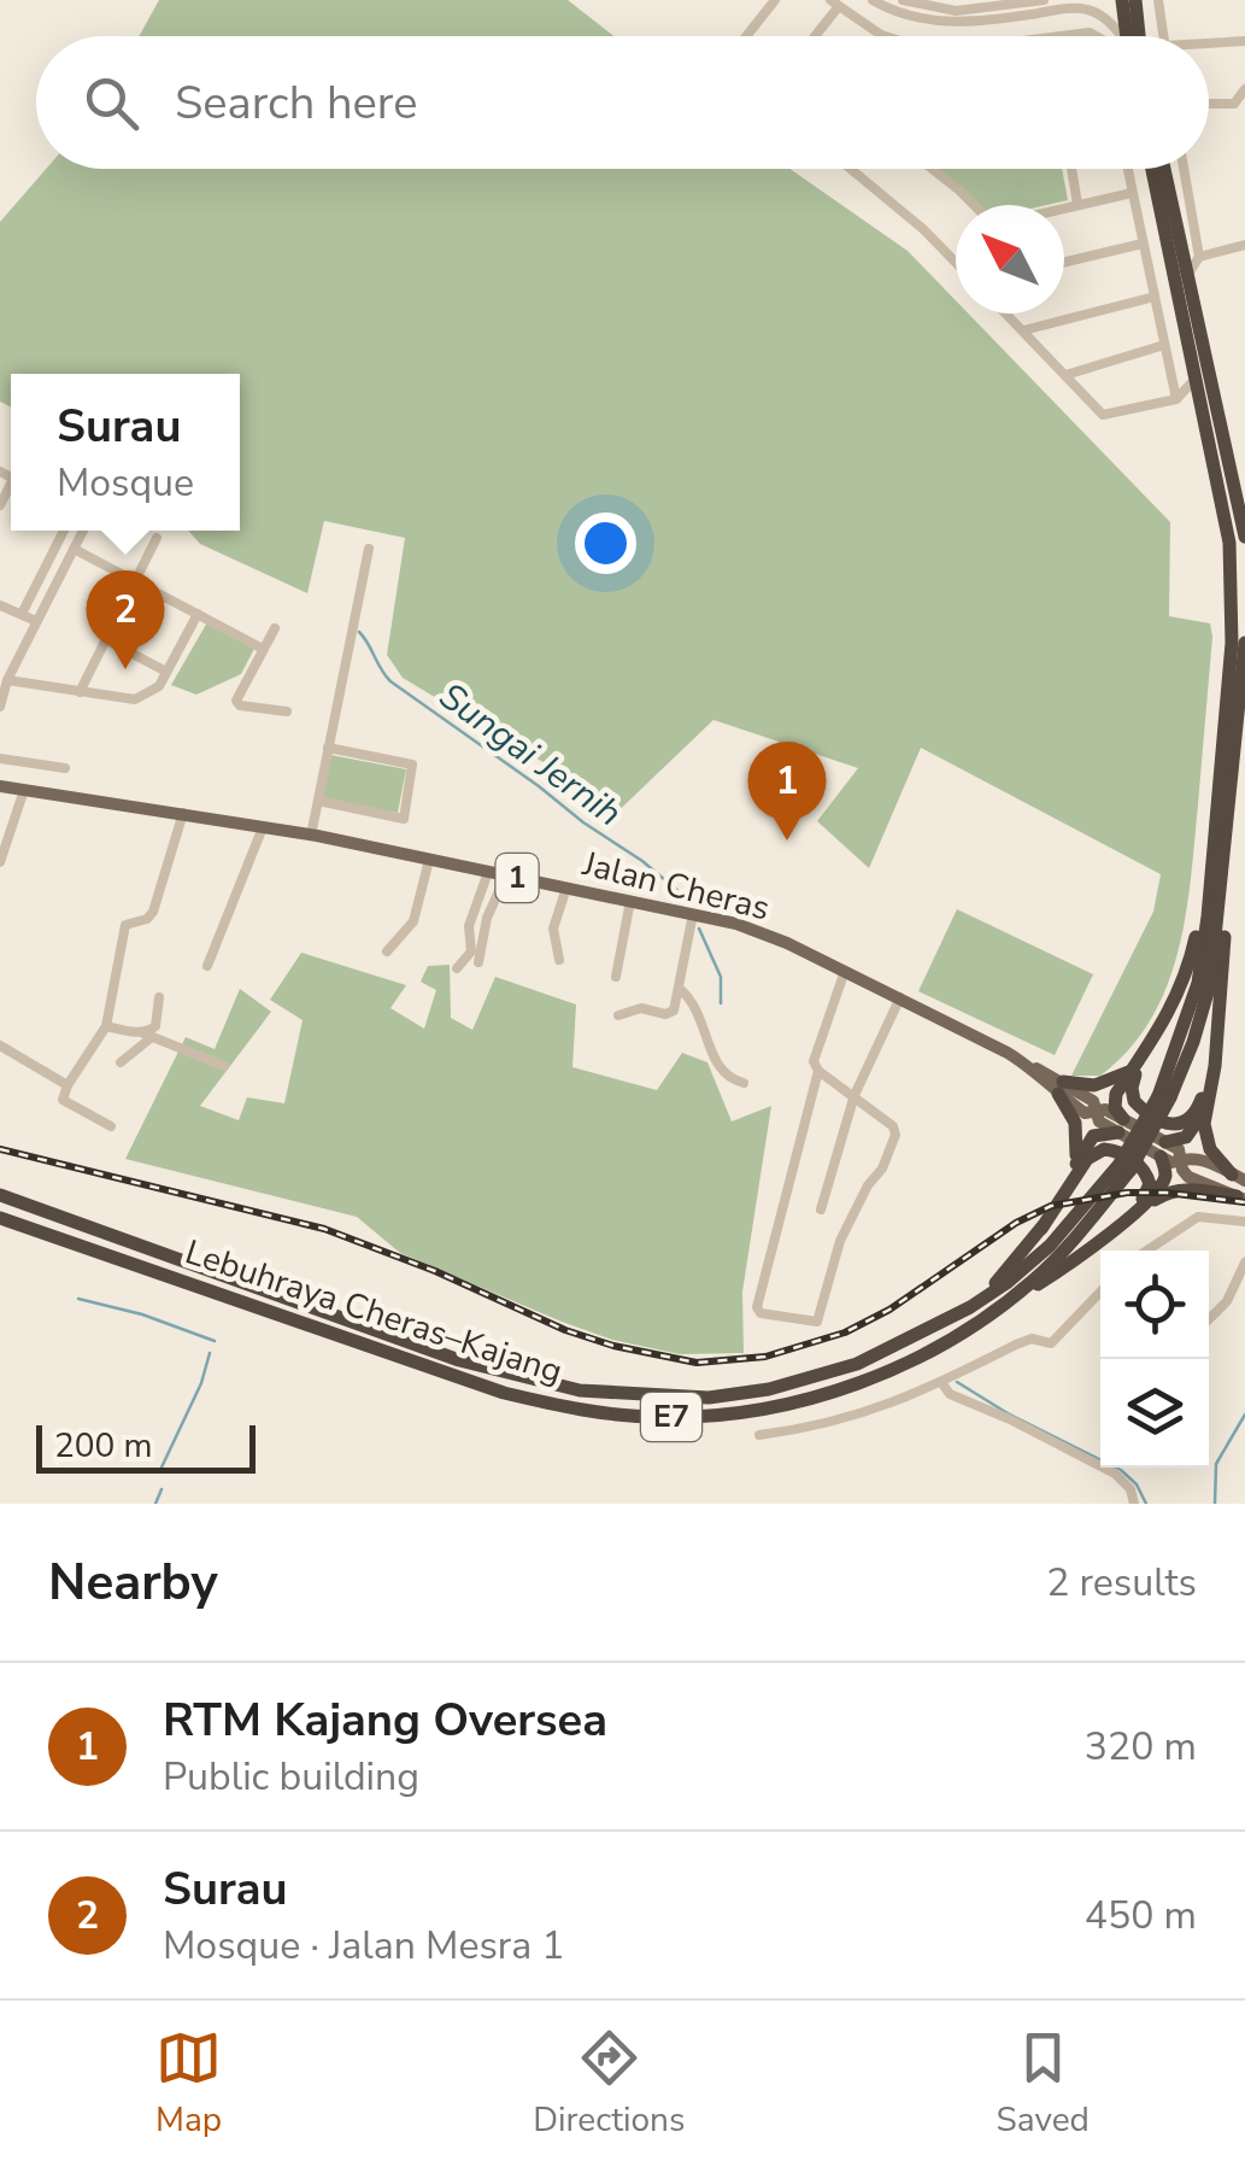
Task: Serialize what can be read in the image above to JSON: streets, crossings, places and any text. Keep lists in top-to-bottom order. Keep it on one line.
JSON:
{"streets":{"highway":["Lebuhraya Cheras–Kajang","E7"],"main road":["1","Jalan Cheras"]},"crossings":[["Lebuhraya Cheras–Kajang","E7"]],"water":["Sungai Jernih"],"scale_bar":"200 m","north":"top left","page":{"search":"Search here","popup":["Surau","Mosque"],"pins":["2","1"],"scale":"200 m","heading":["Nearby","2 results"],"list":[{"mark":"1","name":"RTM Kajang Oversea","note":"Public building","value":"320 m"},{"mark":"2","name":"Surau","note":"Mosque · Jalan Mesra 1","value":"450 m"}],"nav":["Map","Directions","Saved"]}}
